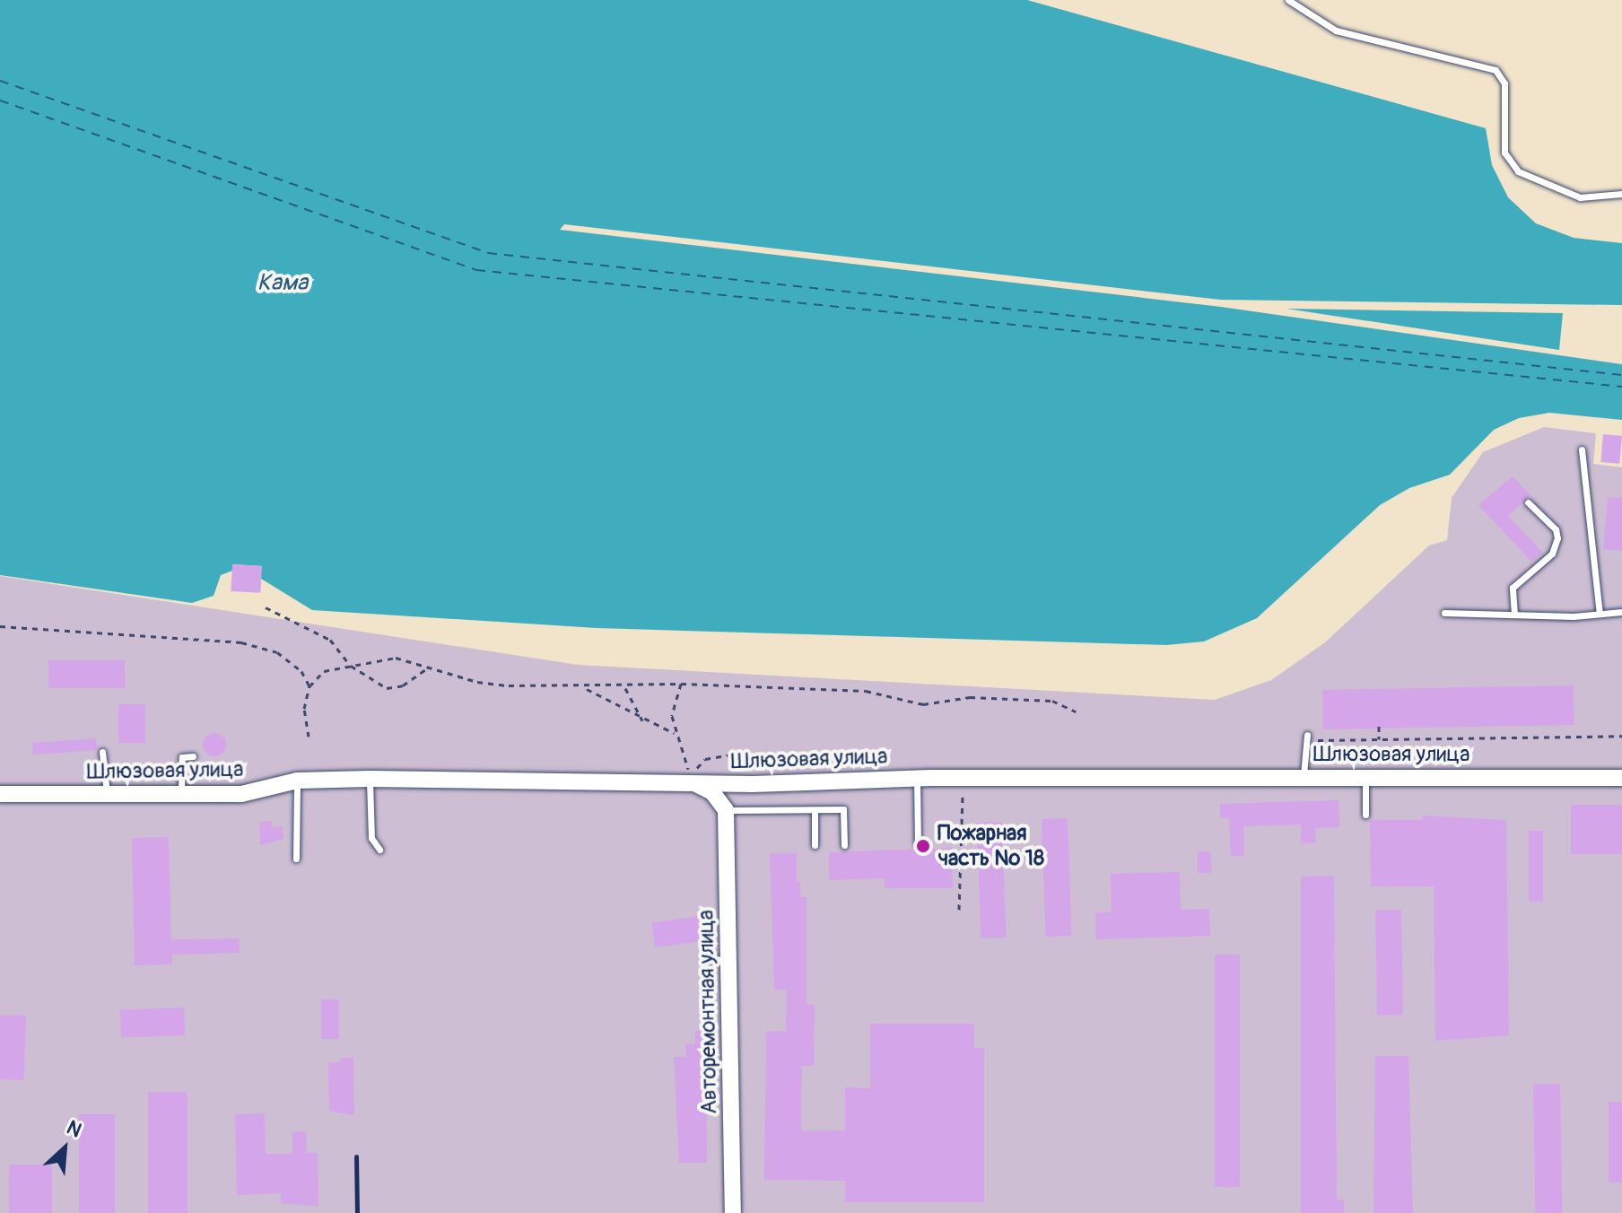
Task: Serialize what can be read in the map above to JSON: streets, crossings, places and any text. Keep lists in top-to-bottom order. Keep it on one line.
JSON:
{"streets":{"street":["Шлюзовая улица","Авторемонтная улица"]},"water":["Кама"],"places":["Пожарная часть № 18"],"north":"top right"}
